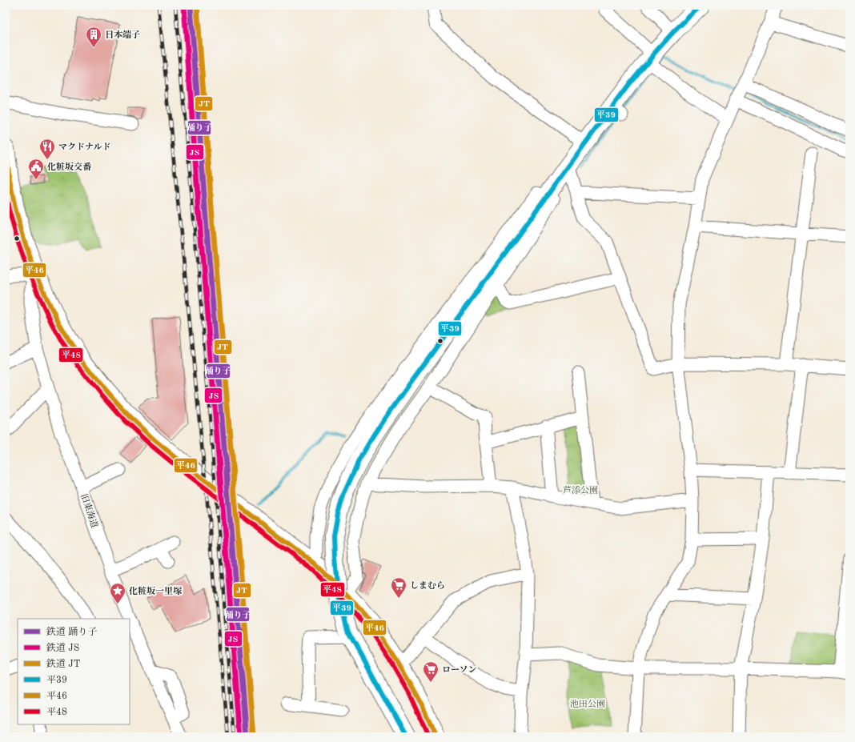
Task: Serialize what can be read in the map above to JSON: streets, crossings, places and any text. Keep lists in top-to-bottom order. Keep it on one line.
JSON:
{"streets":{"street":["旧東海道"]},"parks":["芦添公園","池田公園"],"places":{"building":["日本端子"],"restaurant":["マクドナルド"],"public building":["化粧坂交番"],"supermarket":["しまむら","ローソン"],"place":["化粧坂一里塚"]},"lines":["rail line 踊り子","rail line JT","transit line 平39","rail line JS","transit line 平46","transit line 平48"],"legend":["鉄道 踊り子","鉄道 JS","鉄道 JT","平39","平46","平48"]}
